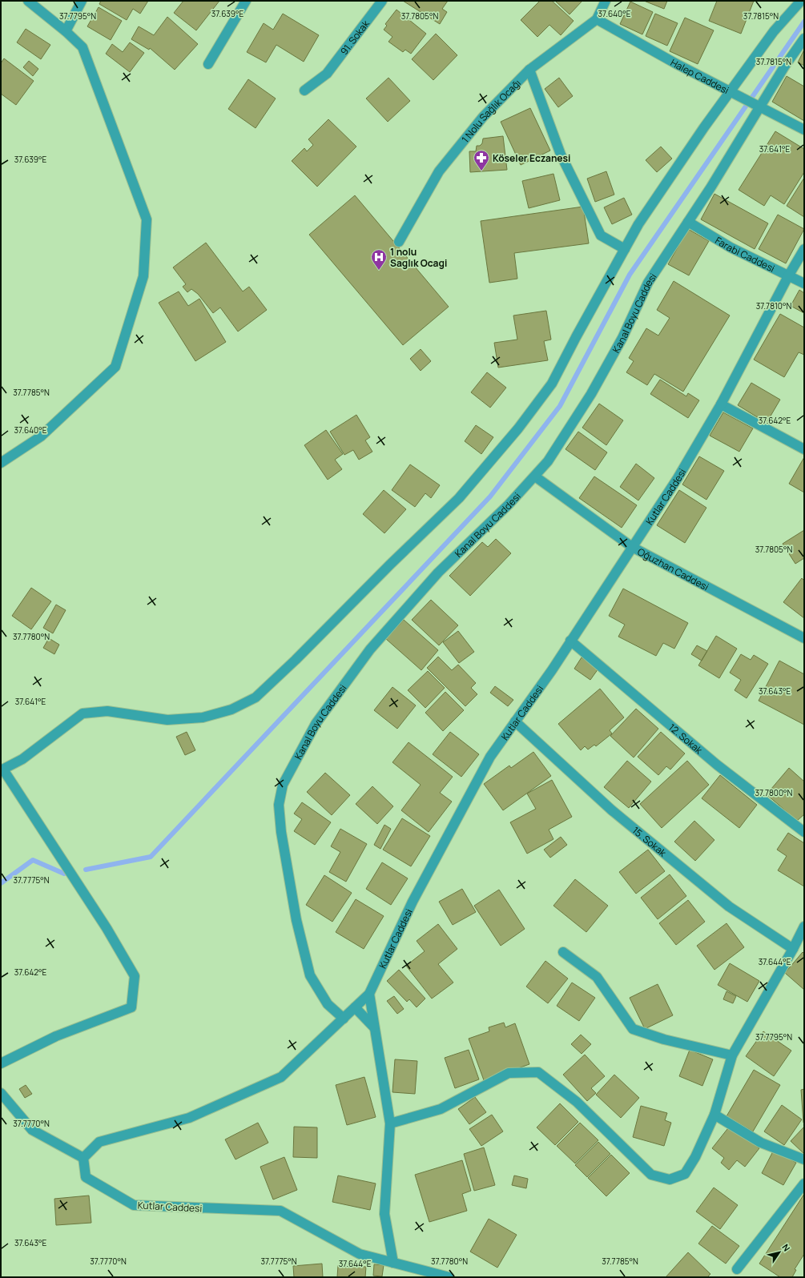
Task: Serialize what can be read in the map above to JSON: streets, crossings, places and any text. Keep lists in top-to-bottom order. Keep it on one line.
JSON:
{"streets":{"street":["91. Sokak","Halep Caddesi","1 Nolu Sağlık Ocağı","Farabi Caddesi","Kanal Boyu Caddesi","Kutlar Caddesi","Oğuzhan Caddesi","12. Sokak","15. Sokak"]},"crossings":[["Halep Caddesi","1 Nolu Sağlık Ocağı"],["Halep Caddesi","Kanal Boyu Caddesi"],["Farabi Caddesi","Kanal Boyu Caddesi"],["Farabi Caddesi","Kutlar Caddesi"],["Kanal Boyu Caddesi","Kutlar Caddesi"],["Kanal Boyu Caddesi","Oğuzhan Caddesi"],["Kutlar Caddesi","Oğuzhan Caddesi"],["Kutlar Caddesi","12. Sokak"],["Kutlar Caddesi","15. Sokak"]],"places":{"pharmacy":["Köseler Eczanesi"],"hospital":["1 nolu Saglık Ocagi"]},"north":"top right","coordinates":["37.639°E","37.640°E","37.7795°N","37.7805°N","37.7815°N","37.641°E","37.7810°N","37.7785°N","37.642°E","37.7780°N","37.643°E","37.7800°N","37.7775°N","37.644°E","37.7770°N"]}
